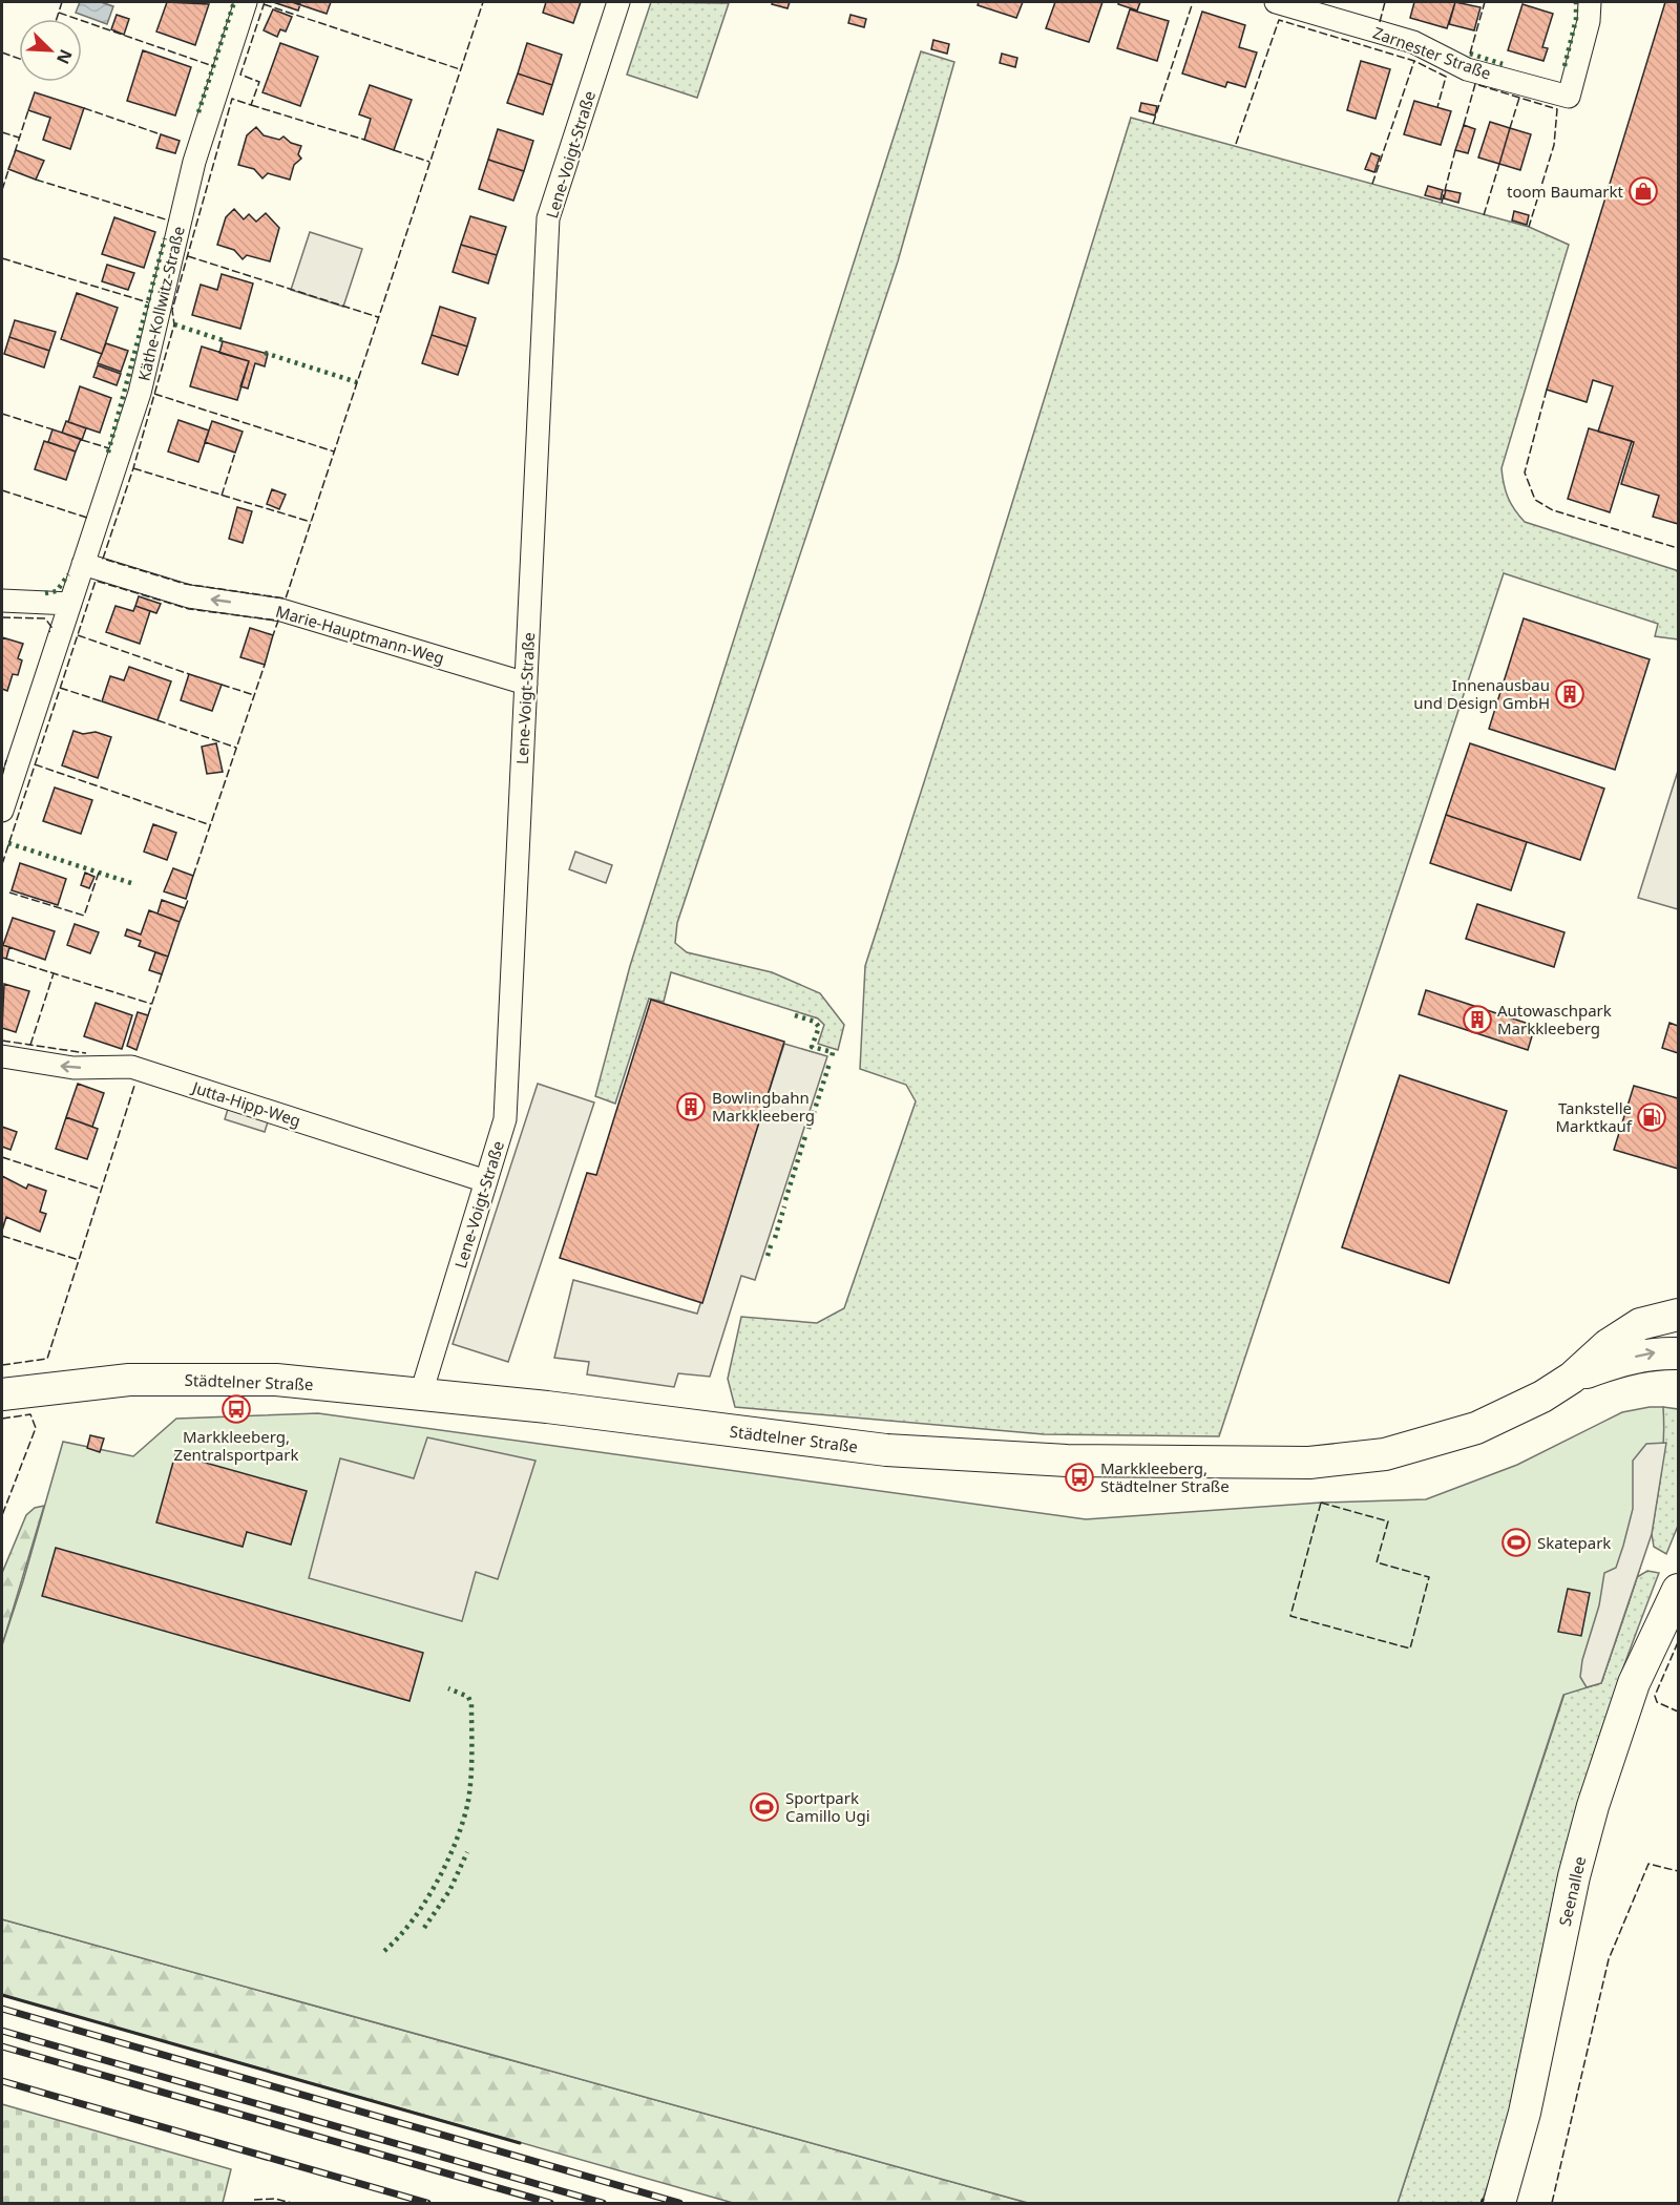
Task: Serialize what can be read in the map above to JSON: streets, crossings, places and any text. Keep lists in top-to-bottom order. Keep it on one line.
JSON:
{"streets":{"street":["Zarnester Straße","Lene-Voigt-Straße","Käthe-Kollwitz-Straße","Marie-Hauptmann-Weg","Jutta-Hipp-Weg","Städtelner Straße","Seenallee"]},"crossings":[["Lene-Voigt-Straße","Marie-Hauptmann-Weg"],["Lene-Voigt-Straße","Jutta-Hipp-Weg"],["Lene-Voigt-Straße","Städtelner Straße"],["Käthe-Kollwitz-Straße","Marie-Hauptmann-Weg"]],"one_way":["Marie-Hauptmann-Weg","Jutta-Hipp-Weg"],"places":{"shop":["toom Baumarkt"],"building":["Innenausbau und Design GmbH","Autowaschpark Markkleeberg","Bowlingbahn Markkleeberg"],"fuel station":["Tankstelle Marktkauf"],"bus stop":["Markkleeberg, Zentralsportpark","Markkleeberg, Städtelner Straße"],"sports":["Skatepark","Sportpark Camillo Ugi"]},"north":"bottom right"}
